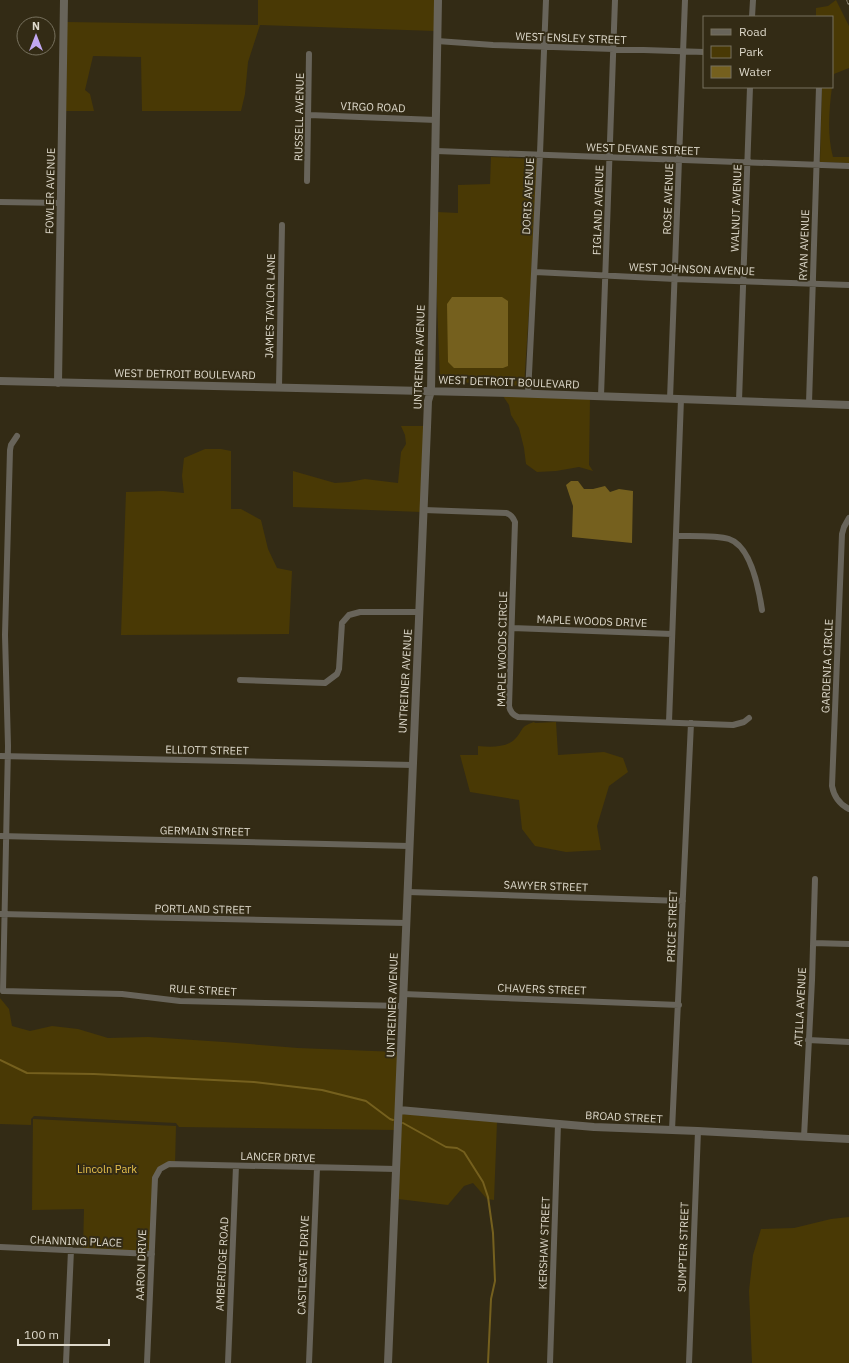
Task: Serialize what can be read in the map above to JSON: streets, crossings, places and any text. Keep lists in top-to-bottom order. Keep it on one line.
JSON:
{"streets":{"street":["WEST ENSLEY STREET","VIRGO ROAD","RUSSELL AVENUE","WEST DEVANE STREET","FOWLER AVENUE","DORIS AVENUE","ROSE AVENUE","WALNUT AVENUE","FIGLAND AVENUE","RYAN AVENUE","WEST JOHNSON AVENUE","JAMES TAYLOR LANE","UNTREINER AVENUE","WEST DETROIT BOULEVARD","MAPLE WOODS DRIVE","MAPLE WOODS CIRCLE","GARDENIA CIRCLE","ELLIOTT STREET","GERMAIN STREET","SAWYER STREET","PORTLAND STREET","PRICE STREET","CHAVERS STREET","RULE STREET","ATILLA AVENUE","BROAD STREET","LANCER DRIVE","CHANNING PLACE","KERSHAW STREET","SUMPTER STREET","AMBERIDGE ROAD","AARON DRIVE","CASTLEGATE DRIVE"]},"crossings":[["WEST ENSLEY STREET","DORIS AVENUE"],["WEST ENSLEY STREET","ROSE AVENUE"],["WEST ENSLEY STREET","FIGLAND AVENUE"],["WEST ENSLEY STREET","UNTREINER AVENUE"],["VIRGO ROAD","RUSSELL AVENUE"],["VIRGO ROAD","UNTREINER AVENUE"],["WEST DEVANE STREET","DORIS AVENUE"],["WEST DEVANE STREET","ROSE AVENUE"],["WEST DEVANE STREET","WALNUT AVENUE"],["WEST DEVANE STREET","FIGLAND AVENUE"],["WEST DEVANE STREET","RYAN AVENUE"],["WEST DEVANE STREET","UNTREINER AVENUE"],["FOWLER AVENUE","WEST DETROIT BOULEVARD"],["DORIS AVENUE","WEST JOHNSON AVENUE"],["DORIS AVENUE","WEST DETROIT BOULEVARD"],["ROSE AVENUE","WEST JOHNSON AVENUE"],["ROSE AVENUE","WEST DETROIT BOULEVARD"],["WALNUT AVENUE","WEST JOHNSON AVENUE"],["WALNUT AVENUE","WEST DETROIT BOULEVARD"],["FIGLAND AVENUE","WEST JOHNSON AVENUE"],["FIGLAND AVENUE","WEST DETROIT BOULEVARD"],["RYAN AVENUE","WEST JOHNSON AVENUE"],["RYAN AVENUE","WEST DETROIT BOULEVARD"],["JAMES TAYLOR LANE","WEST DETROIT BOULEVARD"],["UNTREINER AVENUE","WEST DETROIT BOULEVARD"],["UNTREINER AVENUE","MAPLE WOODS CIRCLE"],["UNTREINER AVENUE","ELLIOTT STREET"],["UNTREINER AVENUE","GERMAIN STREET"],["UNTREINER AVENUE","SAWYER STREET"],["UNTREINER AVENUE","PORTLAND STREET"],["UNTREINER AVENUE","CHAVERS STREET"],["UNTREINER AVENUE","RULE STREET"],["UNTREINER AVENUE","BROAD STREET"],["UNTREINER AVENUE","LANCER DRIVE"],["MAPLE WOODS DRIVE","MAPLE WOODS CIRCLE"],["MAPLE WOODS CIRCLE","PRICE STREET"],["SAWYER STREET","PRICE STREET"],["PORTLAND STREET","RULE STREET"],["PRICE STREET","CHAVERS STREET"],["PRICE STREET","BROAD STREET"],["ATILLA AVENUE","BROAD STREET"],["BROAD STREET","KERSHAW STREET"],["BROAD STREET","SUMPTER STREET"],["LANCER DRIVE","AMBERIDGE ROAD"],["LANCER DRIVE","AARON DRIVE"],["LANCER DRIVE","CASTLEGATE DRIVE"],["CHANNING PLACE","AARON DRIVE"]],"parks":["Lincoln Park"],"legend":["Road","Park","Water"],"scale_bar":"100 m","north":"top"}
